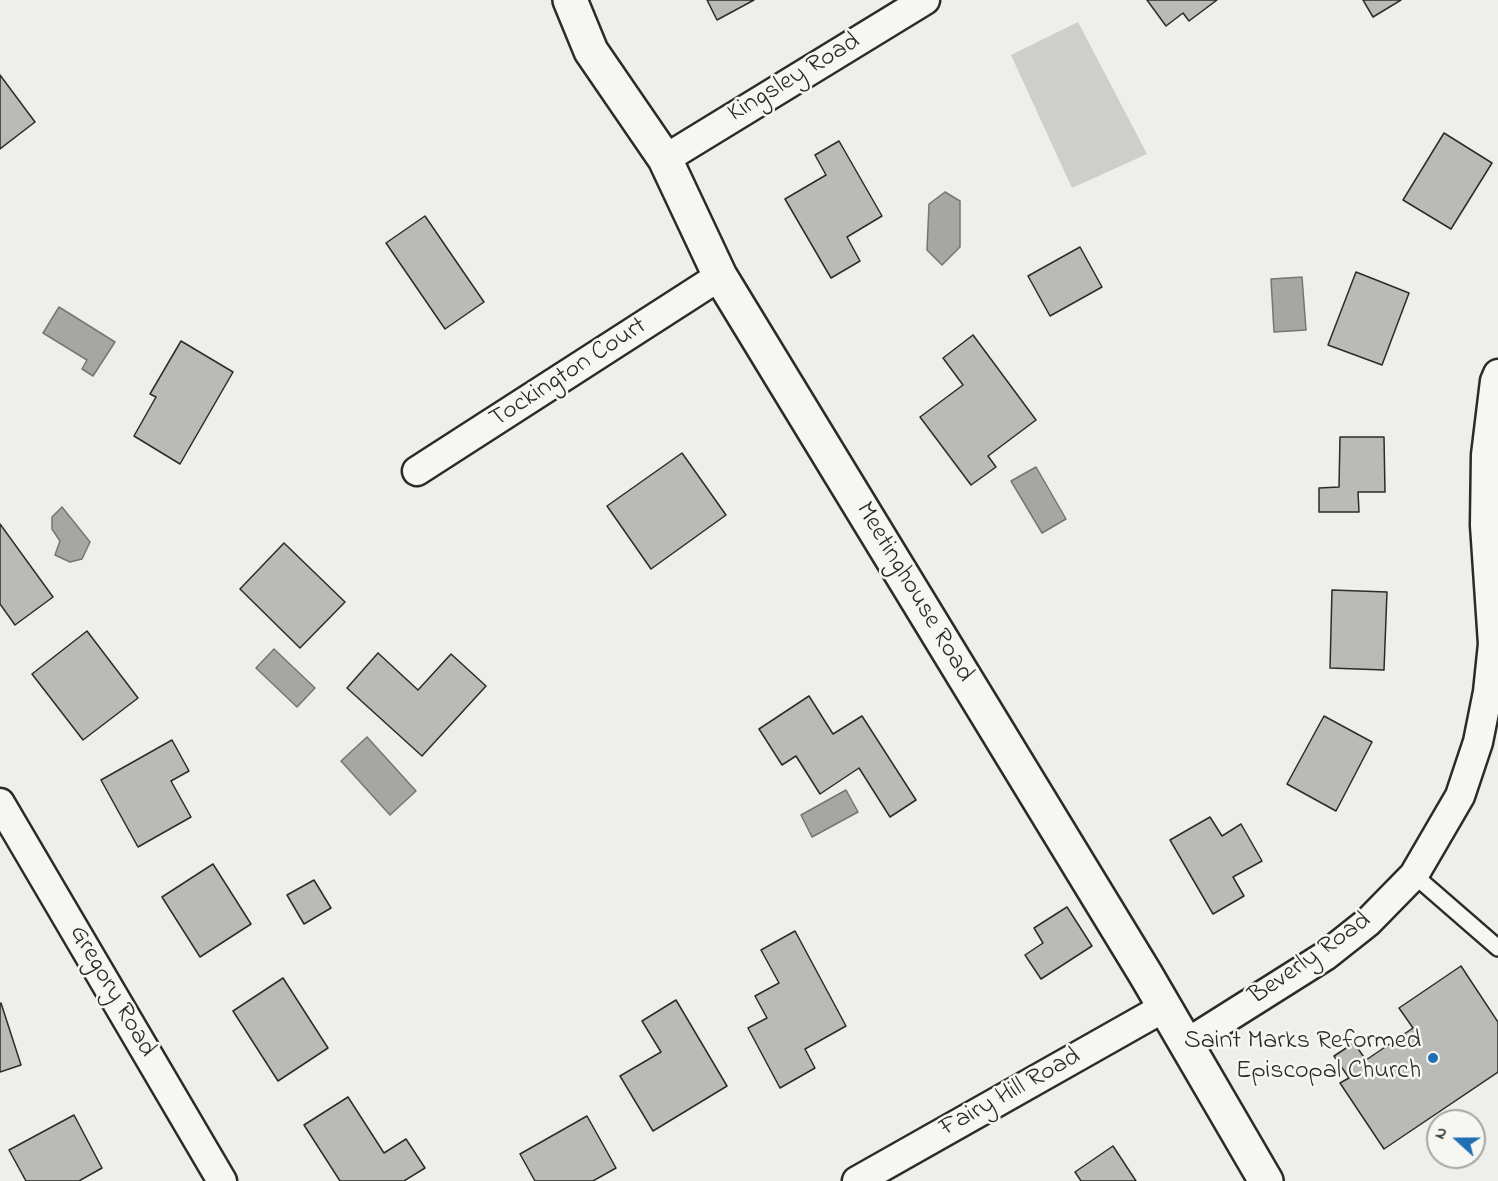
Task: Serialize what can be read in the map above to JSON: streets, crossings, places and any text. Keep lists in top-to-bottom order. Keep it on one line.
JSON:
{"streets":{"street":["Kingsley Road","Tockington Court","Meetinghouse Road","Beverly Road","Gregory Road","Fairy Hill Road"]},"crossings":[["Kingsley Road","Meetinghouse Road"],["Tockington Court","Meetinghouse Road"],["Meetinghouse Road","Beverly Road"],["Meetinghouse Road","Fairy Hill Road"]],"places":["Saint Marks Reformed Episcopal Church"],"north":"left"}
